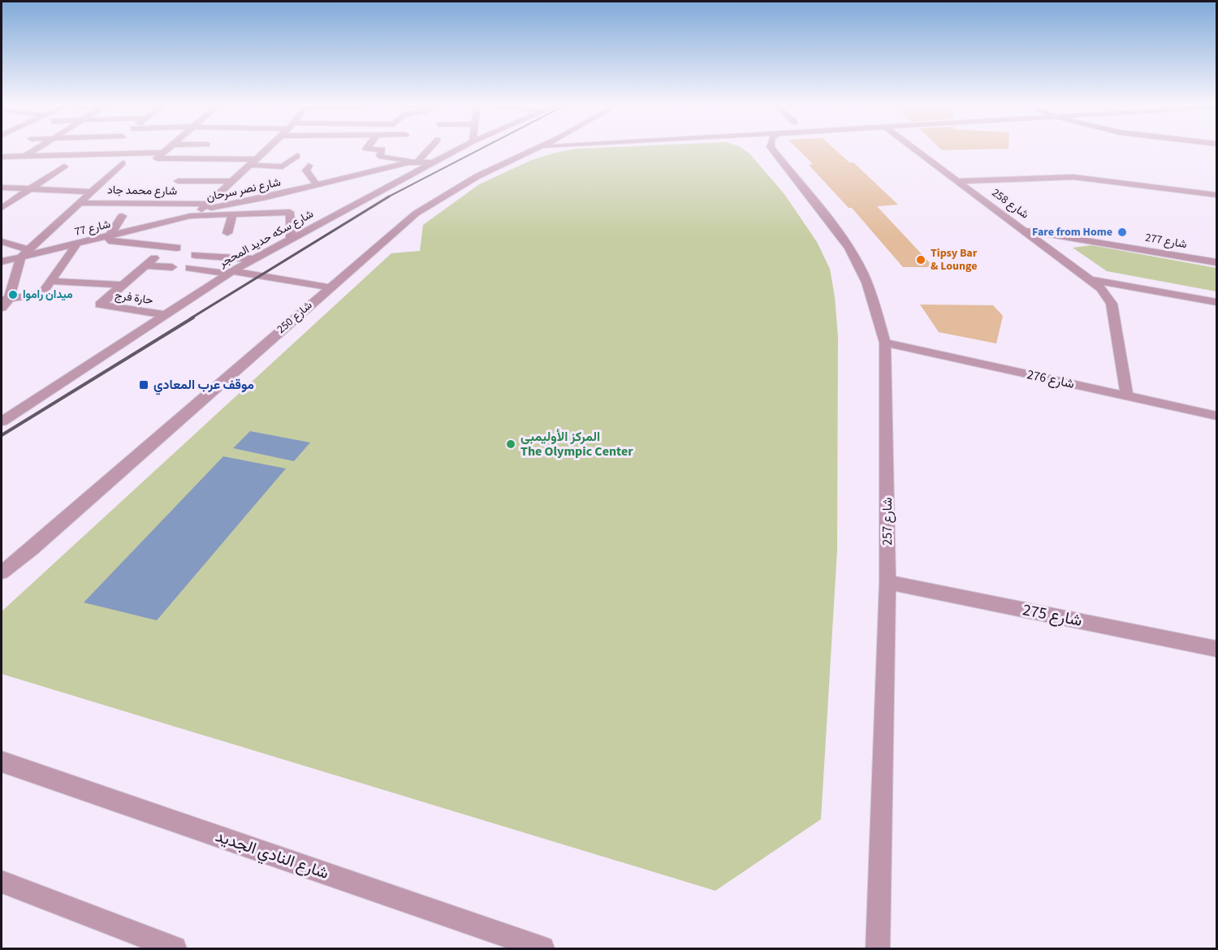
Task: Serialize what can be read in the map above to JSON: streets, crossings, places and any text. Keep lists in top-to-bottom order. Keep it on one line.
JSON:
{"streets":{"street":["شارع نصر سرحان","شارع محمد جاد","شارع 258","شارع 77","شارع سكه حديد المحجر","شارع 277","حارة فرج","شارع 250","شارع 276","شارع 257","شارع 275","شارع النادي الجديد"]},"crossings":[["شارع نصر سرحان","شارع محمد جاد"],["شارع نصر سرحان","شارع سكه حديد المحجر"],["شارع 258","شارع 277"],["شارع 258","شارع 276"],["شارع سكه حديد المحجر","حارة فرج"],["شارع 276","شارع 257"],["شارع 257","شارع 275"]],"places":{"other":["Fare from Home","Tipsy Bar & Lounge","ميدان راموا","المركز الأوليمبى The Olympic Center"],"transit":["موقف عرب المعادي"]}}
